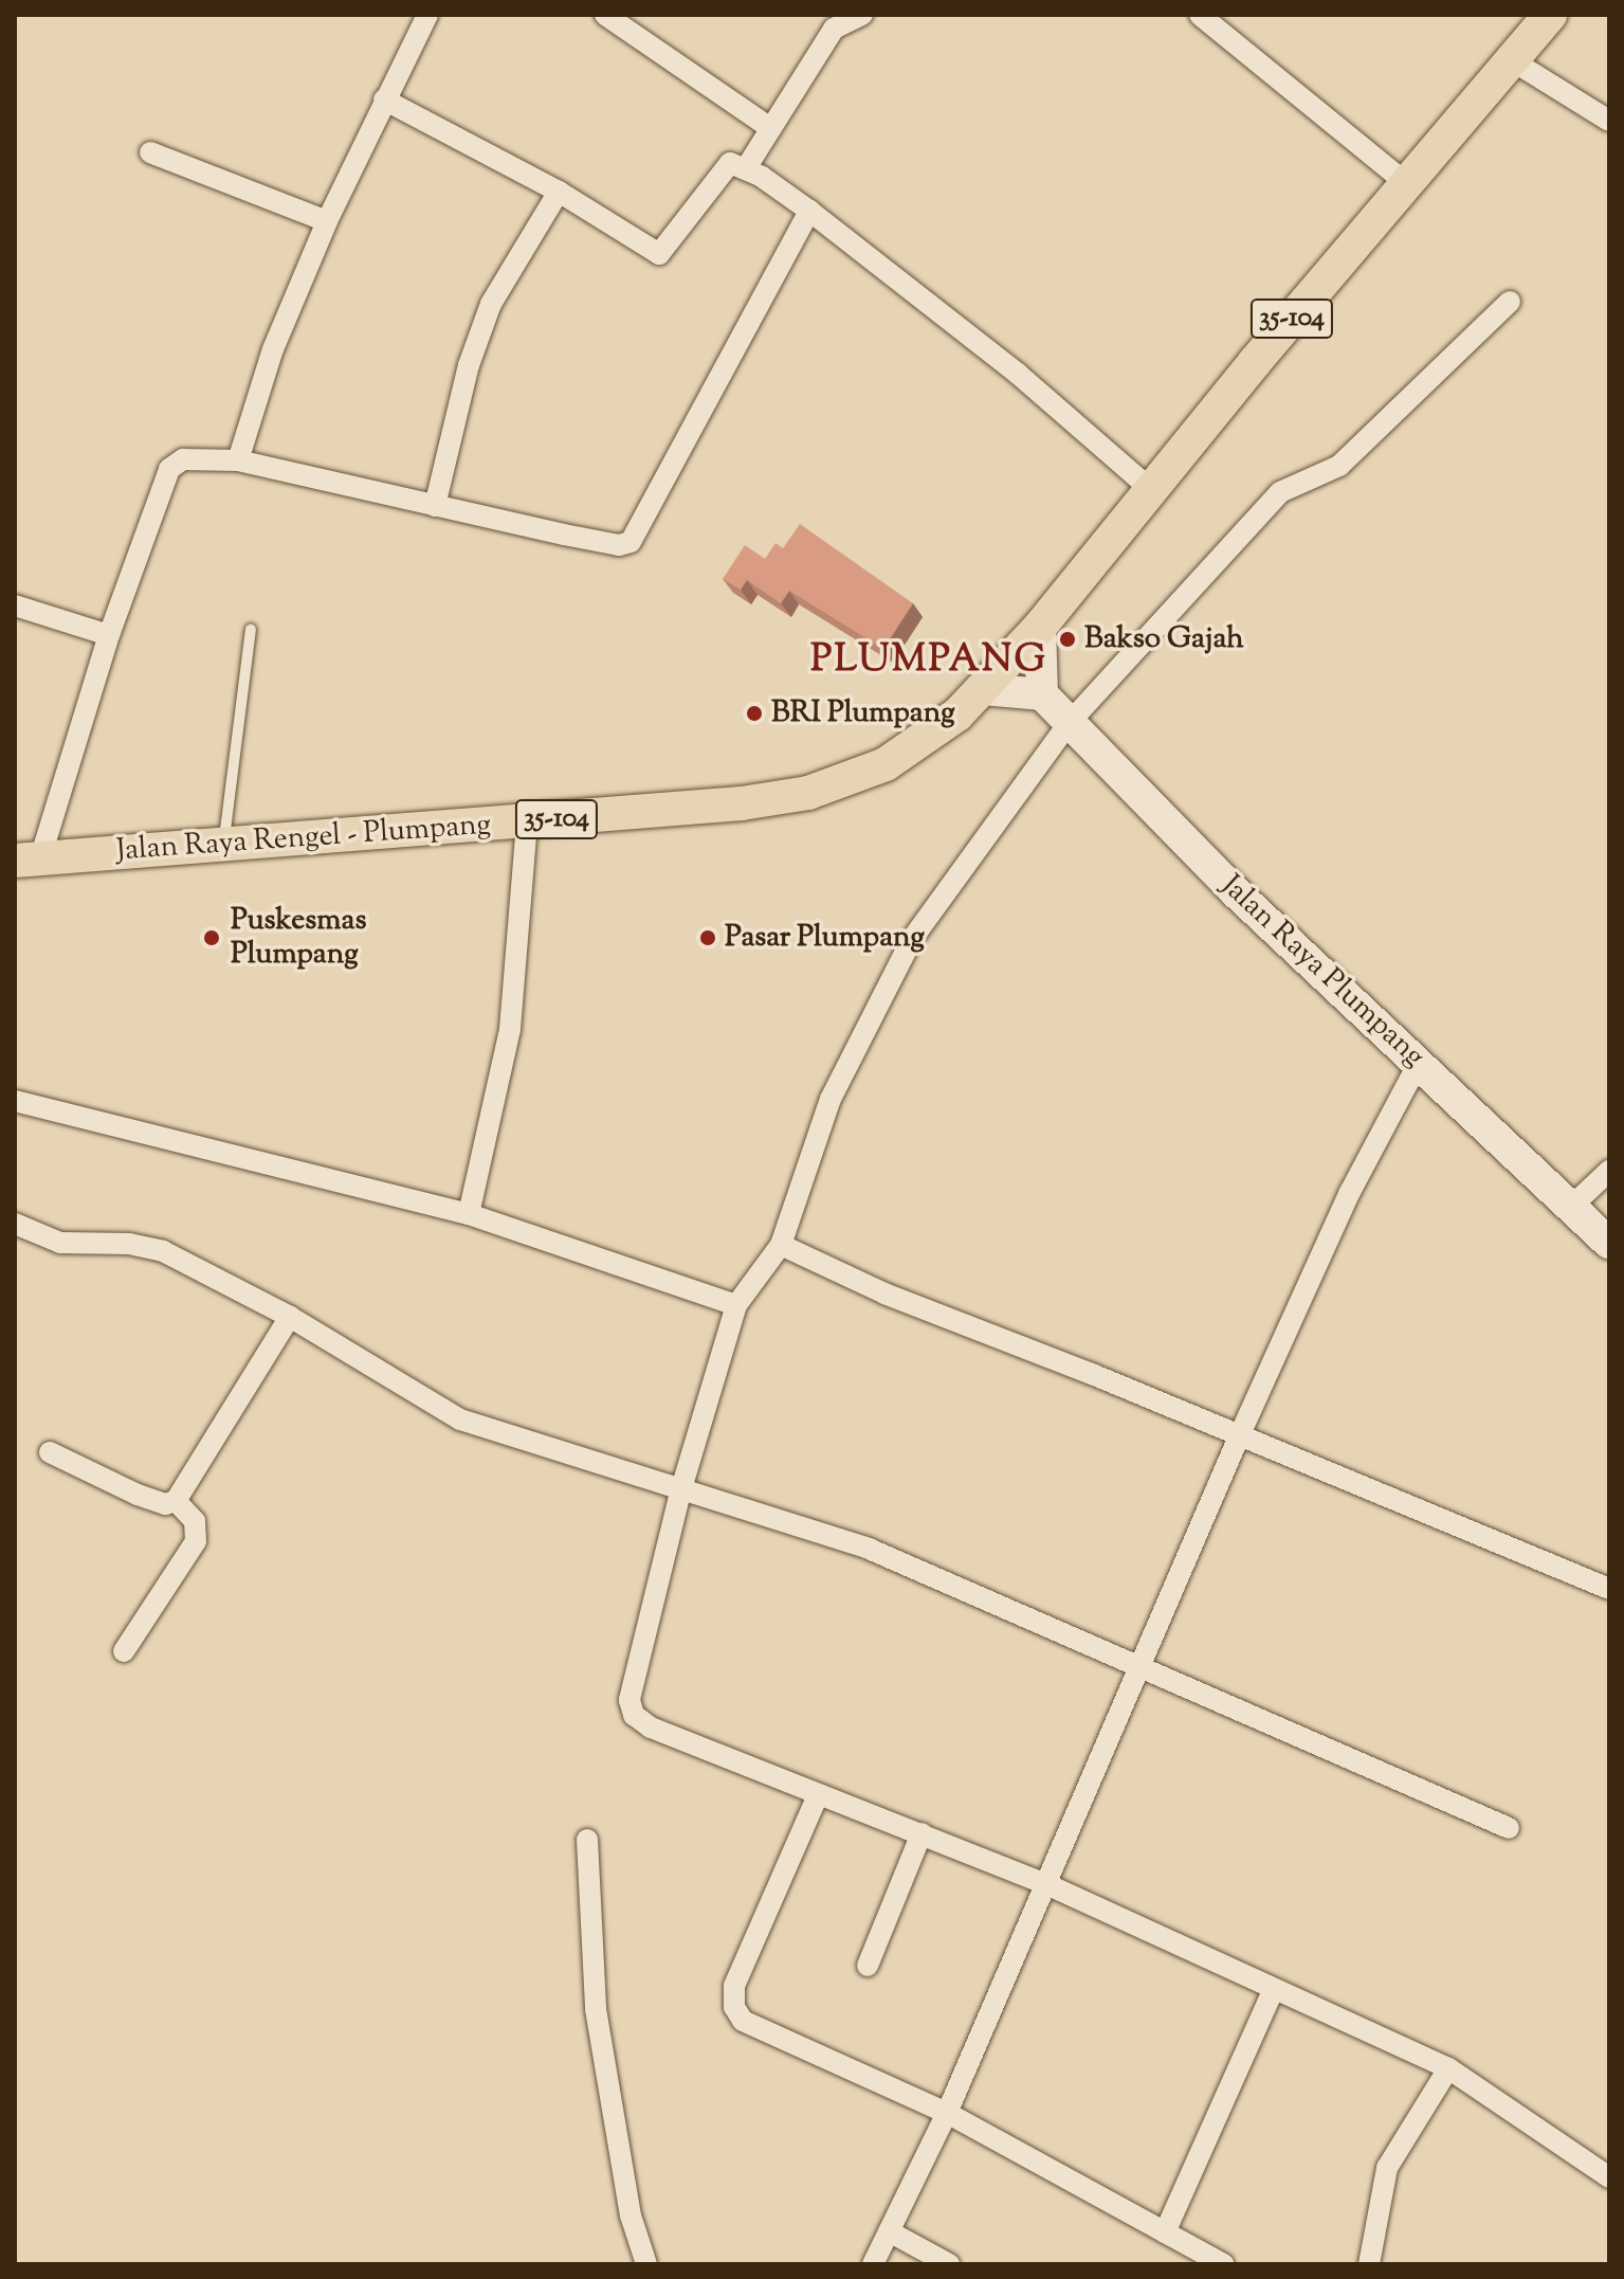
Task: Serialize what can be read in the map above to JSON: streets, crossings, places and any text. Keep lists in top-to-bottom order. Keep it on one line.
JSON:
{"streets":{"main road":["35-104","Jalan Raya Rengel - Plumpang"],"street":["Jalan Raya Plumpang"]},"crossings":[["35-104","Jalan Raya Rengel - Plumpang"]],"districts":["PLUMPANG"],"places":["Bakso Gajah","BRI Plumpang","Puskesmas Plumpang","Pasar Plumpang"]}
